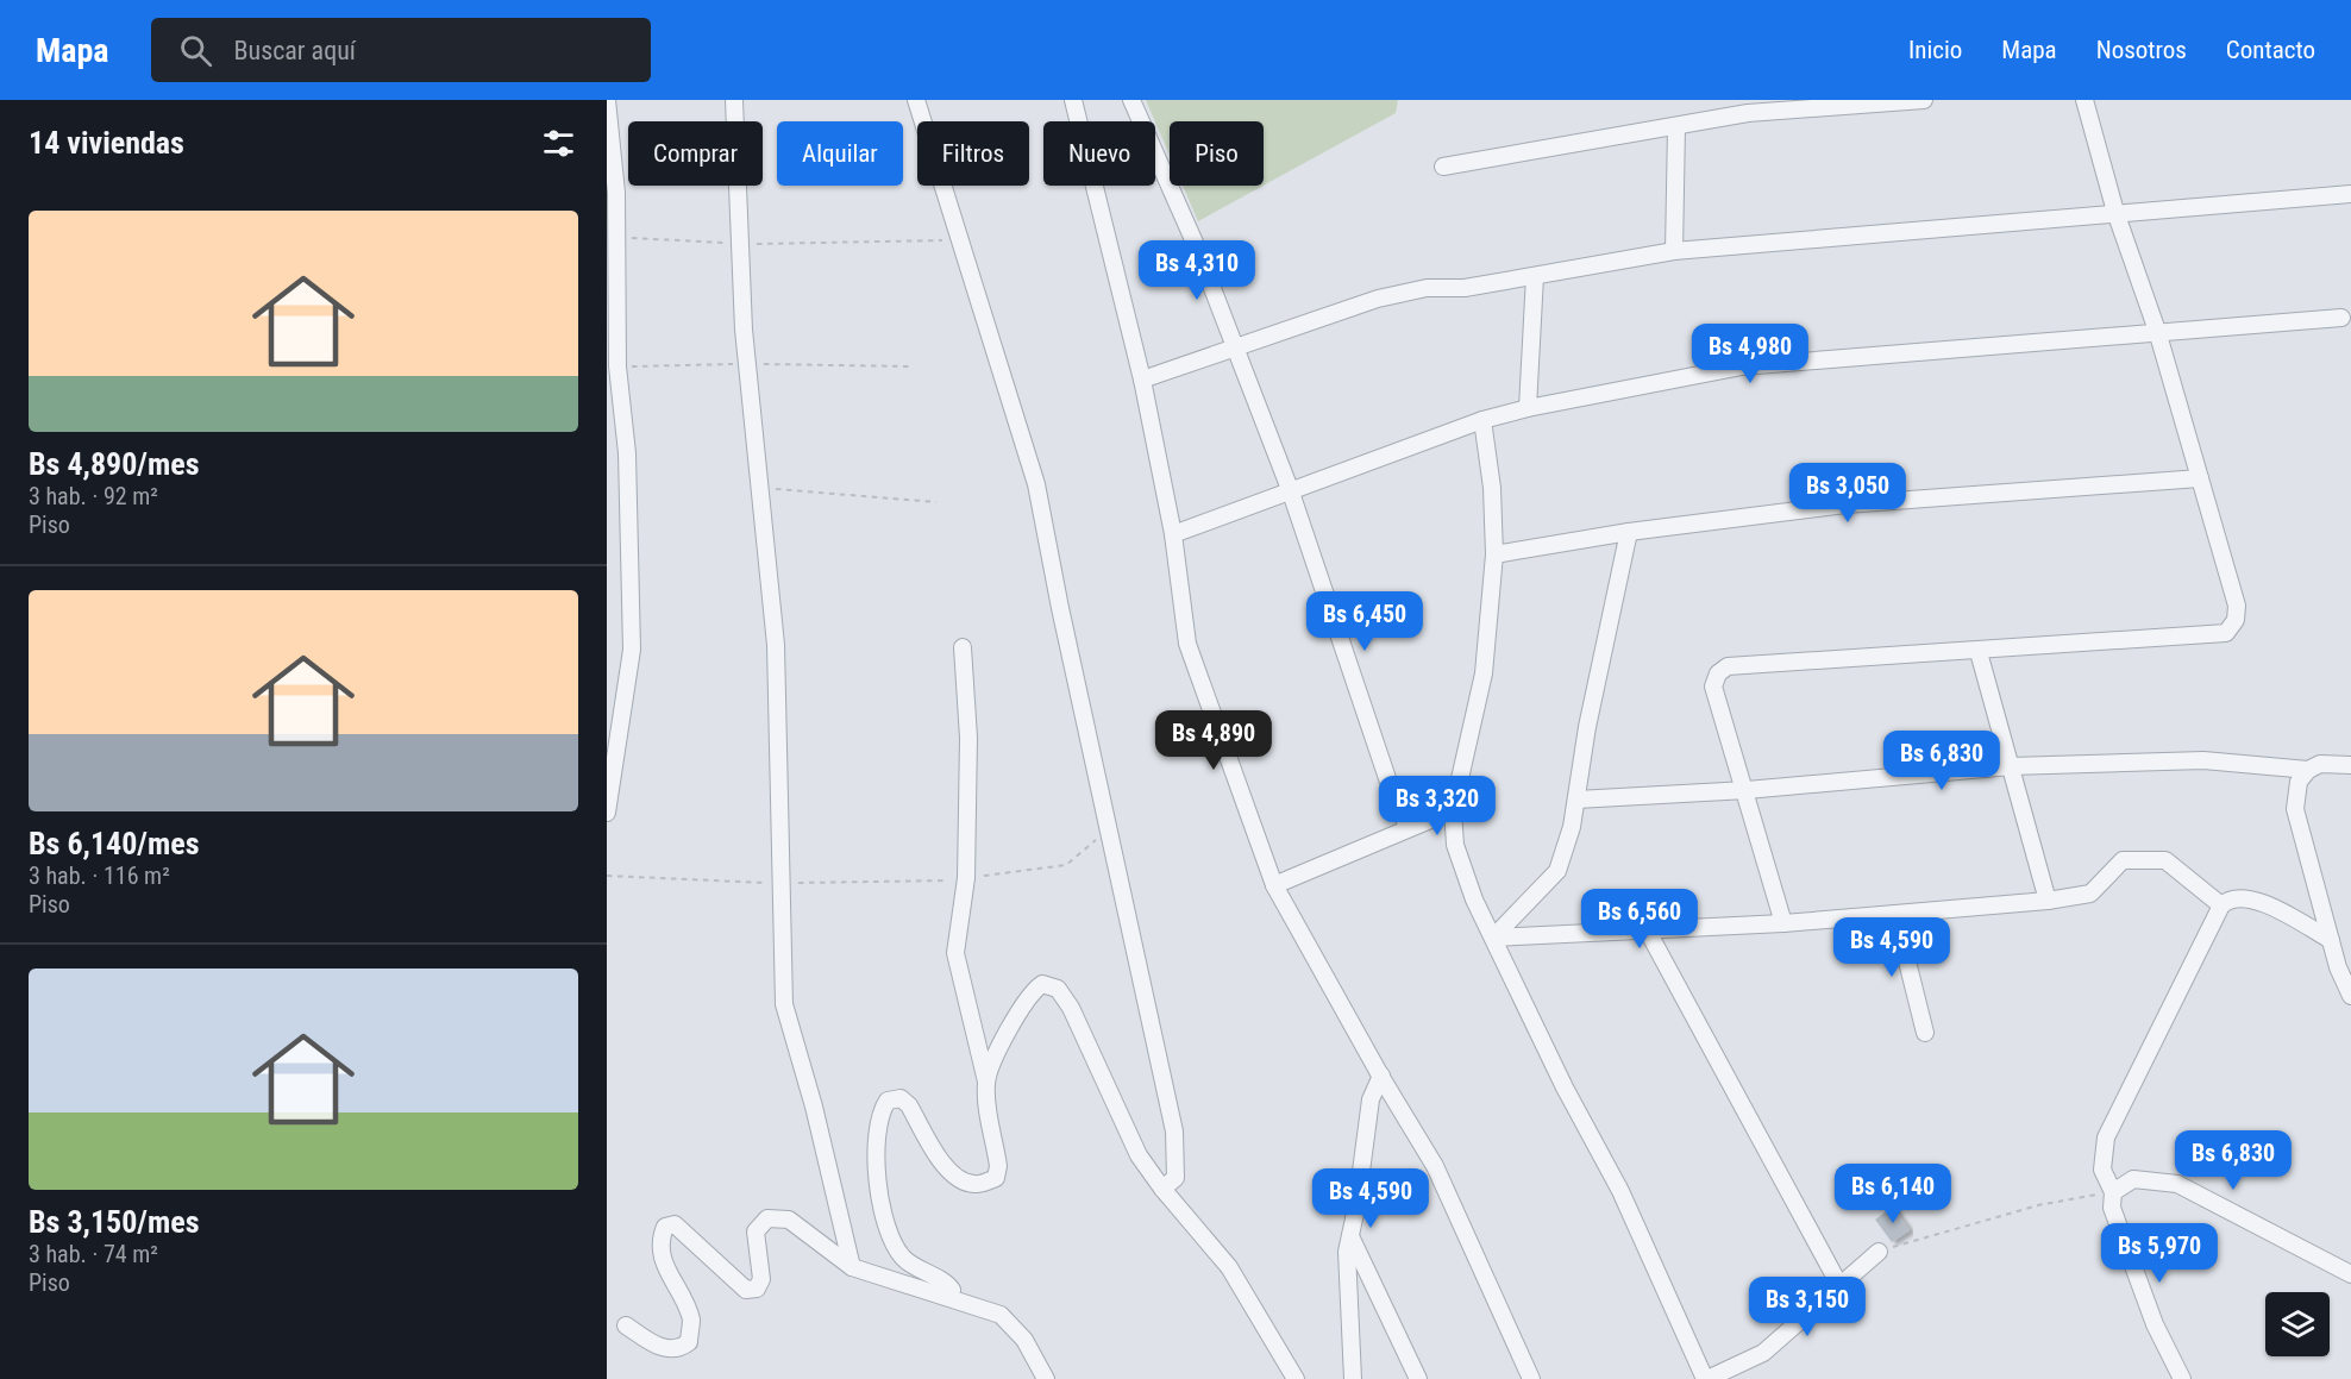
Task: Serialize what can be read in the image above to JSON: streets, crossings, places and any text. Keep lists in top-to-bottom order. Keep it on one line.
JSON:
{"page":{"header":"Mapa","search":"Buscar aquí","nav":["Inicio","Mapa","Nosotros","Contacto"],"heading":"14 viviendas","chip":["Comprar","Alquilar","Filtros","Nuevo","Piso"],"list":[{"name":"Bs 4,890/mes","note":"3 hab. · 92 m² · Piso"},{"name":"Bs 6,140/mes","note":"3 hab. · 116 m² · Piso"},{"name":"Bs 3,150/mes","note":"3 hab. · 74 m² · Piso"}],"price":["Bs 4,310","Bs 4,980","Bs 3,050","Bs 6,450","Bs 4,890","Bs 6,830","Bs 3,320","Bs 6,560","Bs 4,590","Bs 6,830","Bs 6,140","Bs 4,590","Bs 5,970","Bs 3,150"]}}
